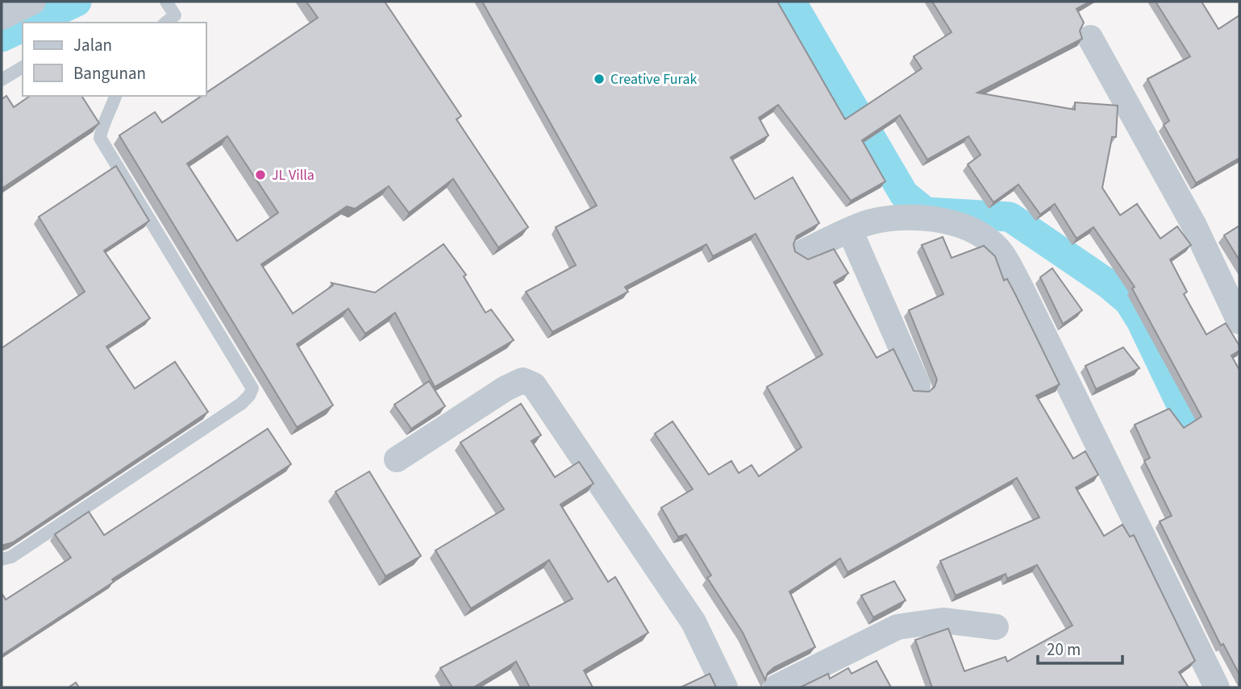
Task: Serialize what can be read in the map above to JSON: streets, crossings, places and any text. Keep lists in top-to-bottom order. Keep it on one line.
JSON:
{"places":["Creative Furak","JL Villa"],"legend":["Jalan","Bangunan"],"scale_bar":"20 m"}
